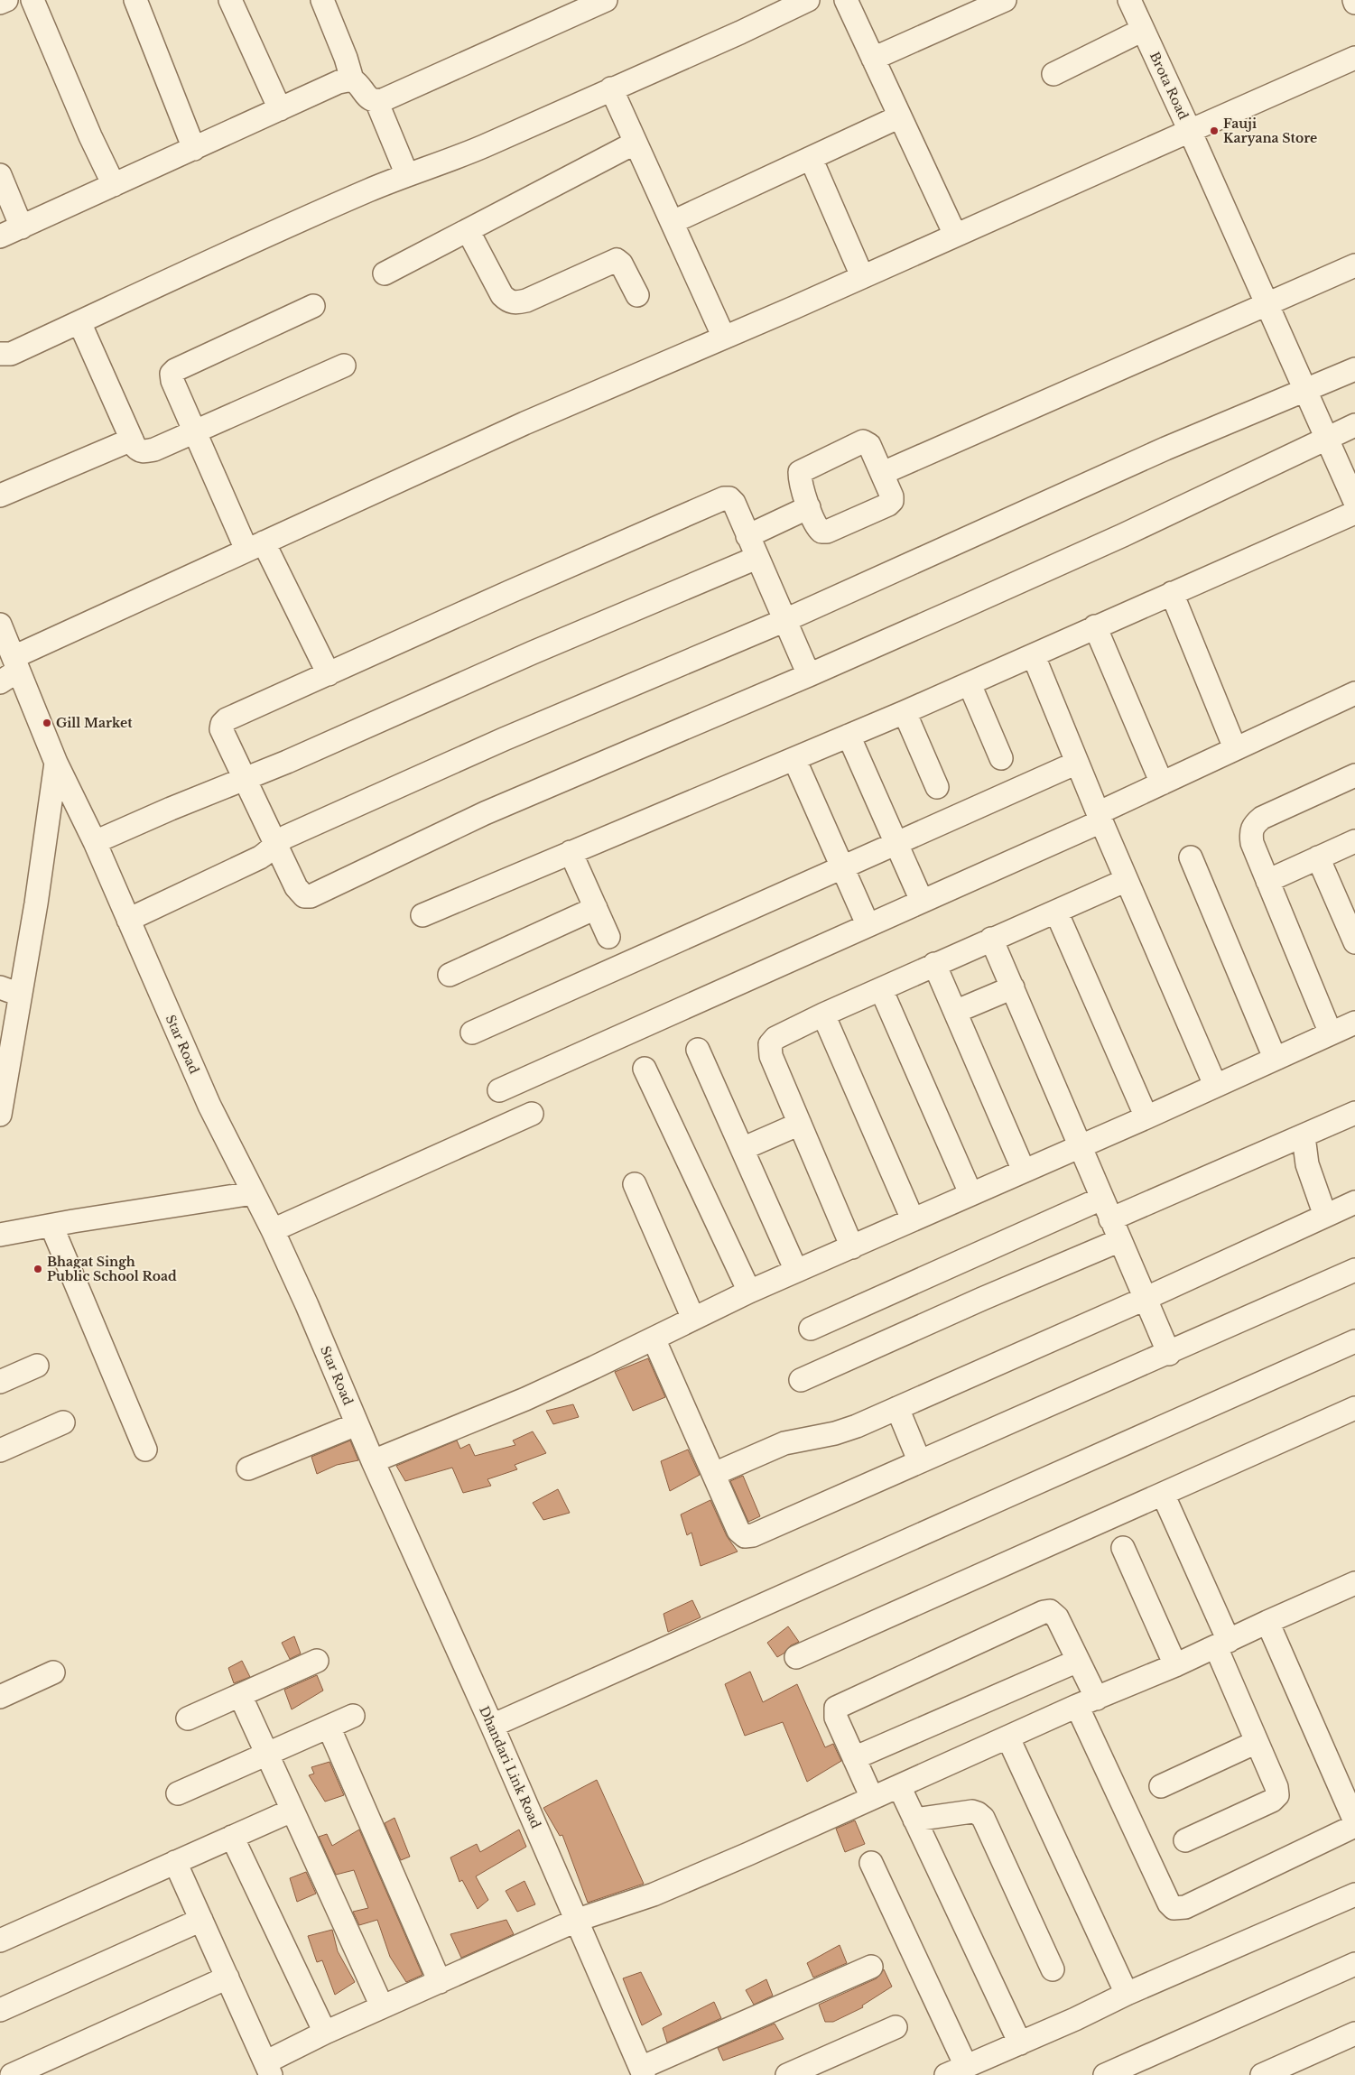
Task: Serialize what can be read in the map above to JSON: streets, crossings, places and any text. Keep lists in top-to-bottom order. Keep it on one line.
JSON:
{"streets":{"street":["Brota Road","Star Road","Dhandari Link Road"]},"crossings":[["Star Road","Dhandari Link Road"]],"places":["Fauji Karyana Store","Gill Market","Bhagat Singh Public School Road"]}
